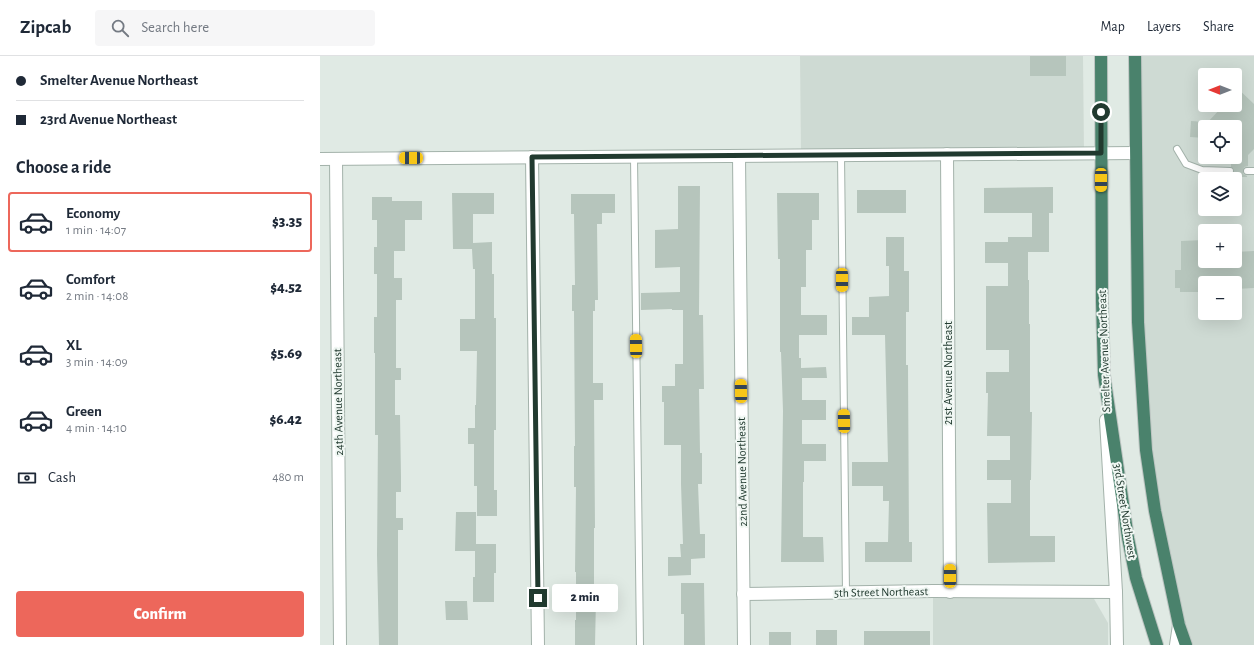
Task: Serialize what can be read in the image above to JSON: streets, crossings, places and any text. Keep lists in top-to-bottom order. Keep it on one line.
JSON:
{"streets":{"highway":["Smelter Avenue Northeast","3rd Street Northwest"],"street":["21st Avenue Northeast","24th Avenue Northeast","22nd Avenue Northeast","5th Street Northeast"]},"crossings":[["Smelter Avenue Northeast","3rd Street Northwest"],["Smelter Avenue Northeast","5th Street Northeast"],["21st Avenue Northeast","5th Street Northeast"],["22nd Avenue Northeast","5th Street Northeast"]],"north":"left","page":{"header":"Zipcab","search":"Search here","nav":["Map","Layers","Share"],"banner":["Smelter Avenue Northeast","23rd Avenue Northeast"],"map_buttons":["+","−"],"heading":"Choose a ride","list":[{"name":"Economy","note":"1 min · 14:07","value":"$3.35"},{"name":"Comfort","note":"2 min · 14:08","value":"$4.52"},{"name":"XL","note":"3 min · 14:09","value":"$5.69"},{"name":"Green","note":"4 min · 14:10","value":"$6.42"}],"pay":["Cash","480 m"],"buttons":"Confirm","bubble":"2 min"}}
